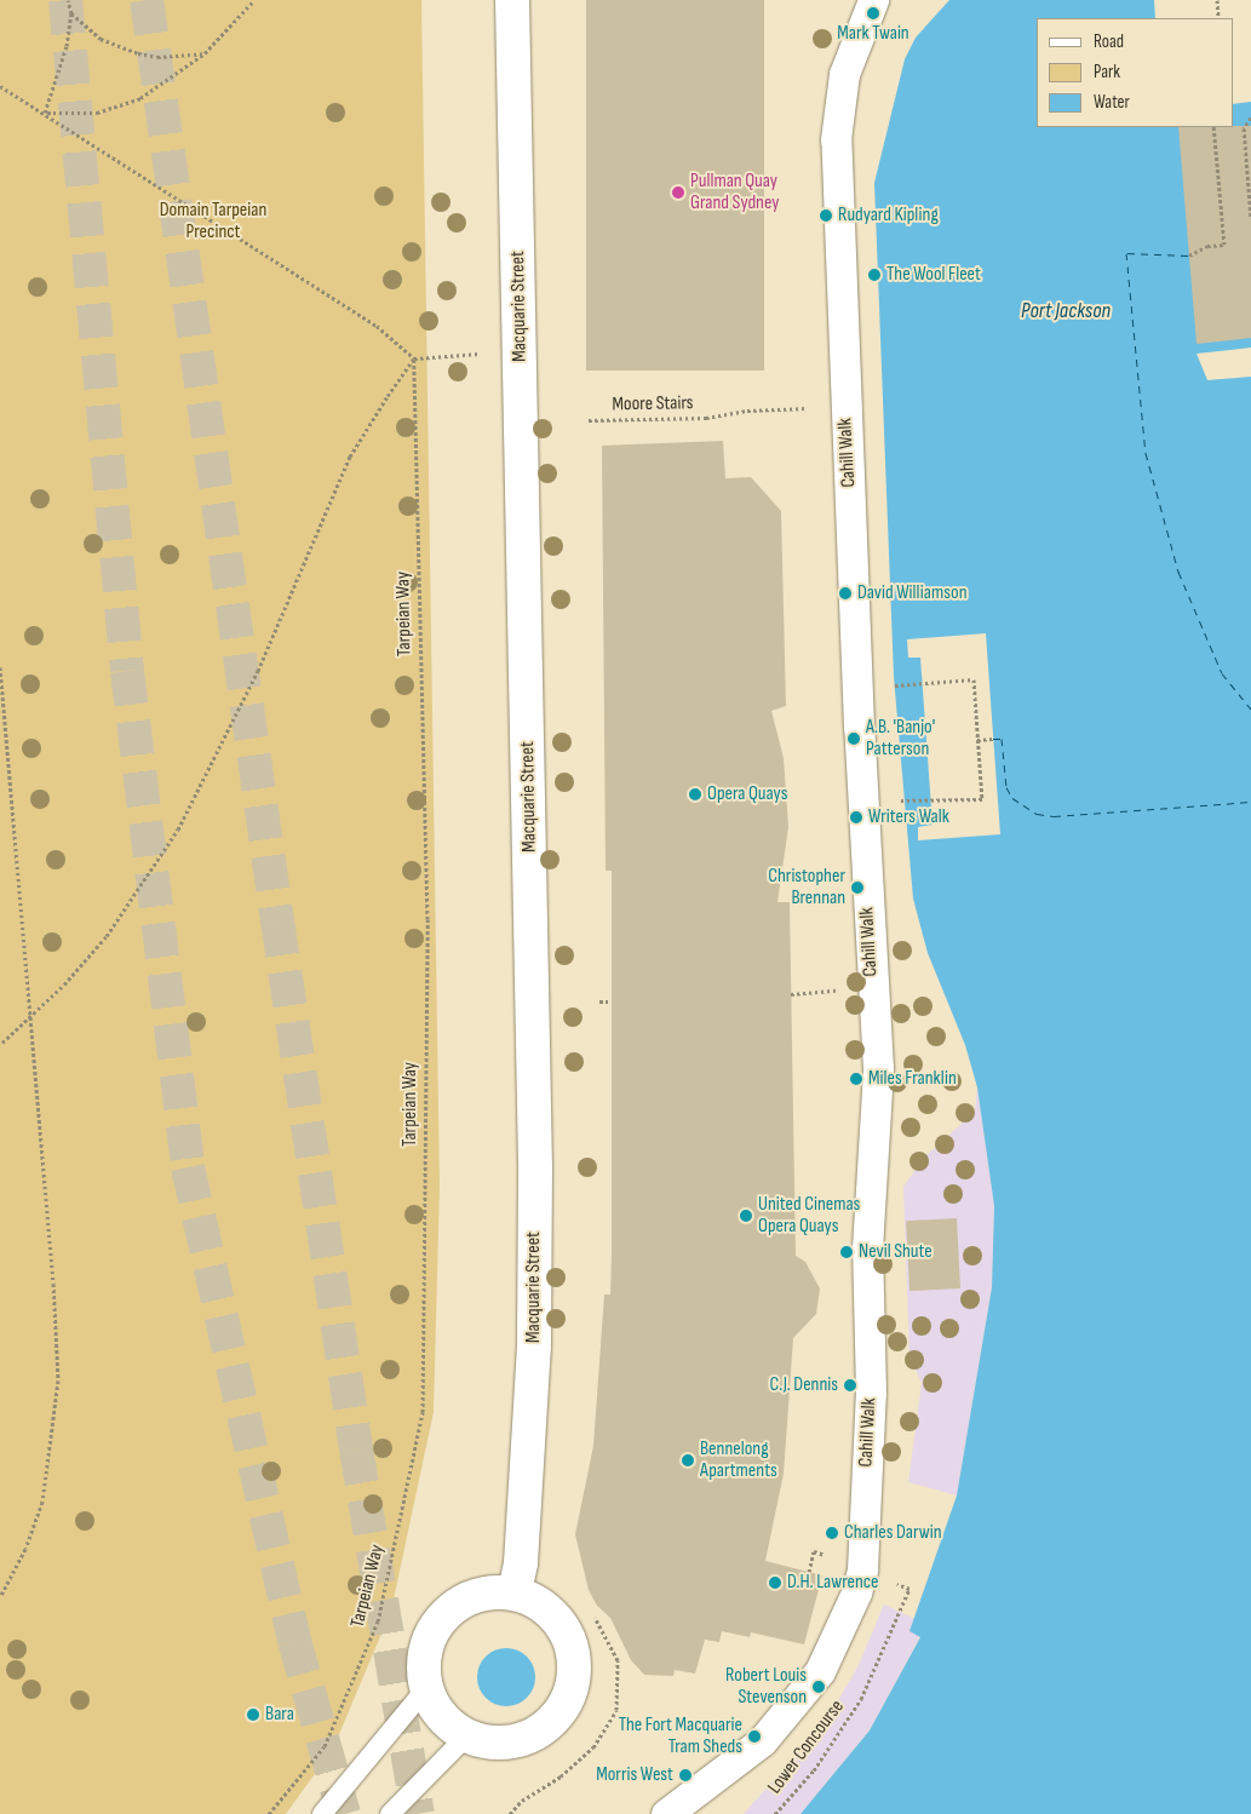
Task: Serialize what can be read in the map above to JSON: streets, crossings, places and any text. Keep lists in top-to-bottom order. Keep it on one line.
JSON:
{"streets":{"street":["Macquarie Street","Cahill Walk"],"path":["Moore Stairs","Tarpeian Way","Lower Concourse"]},"crossings":[["Moore Stairs","Cahill Walk"]],"water":["Port Jackson"],"parks":["Domain Tarpeian Precinct"],"places":["Mark Twain","Pullman Quay Grand Sydney","Rudyard Kipling","The Wool Fleet","David Williamson","A.B. 'Banjo' Patterson","Opera Quays","Writers Walk","Christopher Brennan","Miles Franklin","United Cinemas Opera Quays","Nevil Shute","C.J. Dennis","Bennelong Apartments","Charles Darwin","D.H. Lawrence","Robert Louis Stevenson","Bara","The Fort Macquarie Tram Sheds","Morris West"],"legend":["Road","Park","Water"]}
